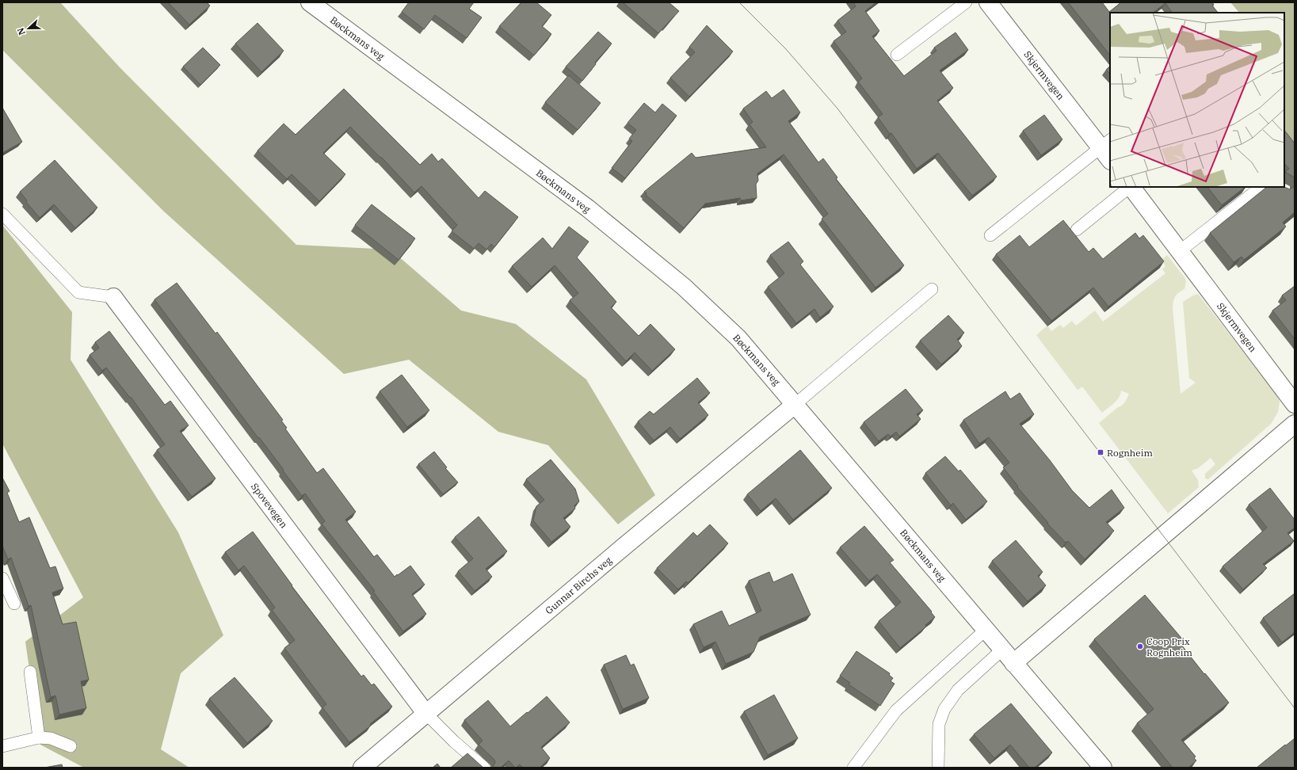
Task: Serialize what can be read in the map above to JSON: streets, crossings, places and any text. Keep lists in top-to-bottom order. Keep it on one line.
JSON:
{"streets":{"street":["Bøckmans veg","Skjermvegen","Spovevegen","Gunnar Birchs veg"]},"crossings":[["Bøckmans veg","Gunnar Birchs veg"],["Spovevegen","Gunnar Birchs veg"]],"places":{"transit":["Rognheim"],"other":["Coop Prix Rognheim"]},"north":"left"}
